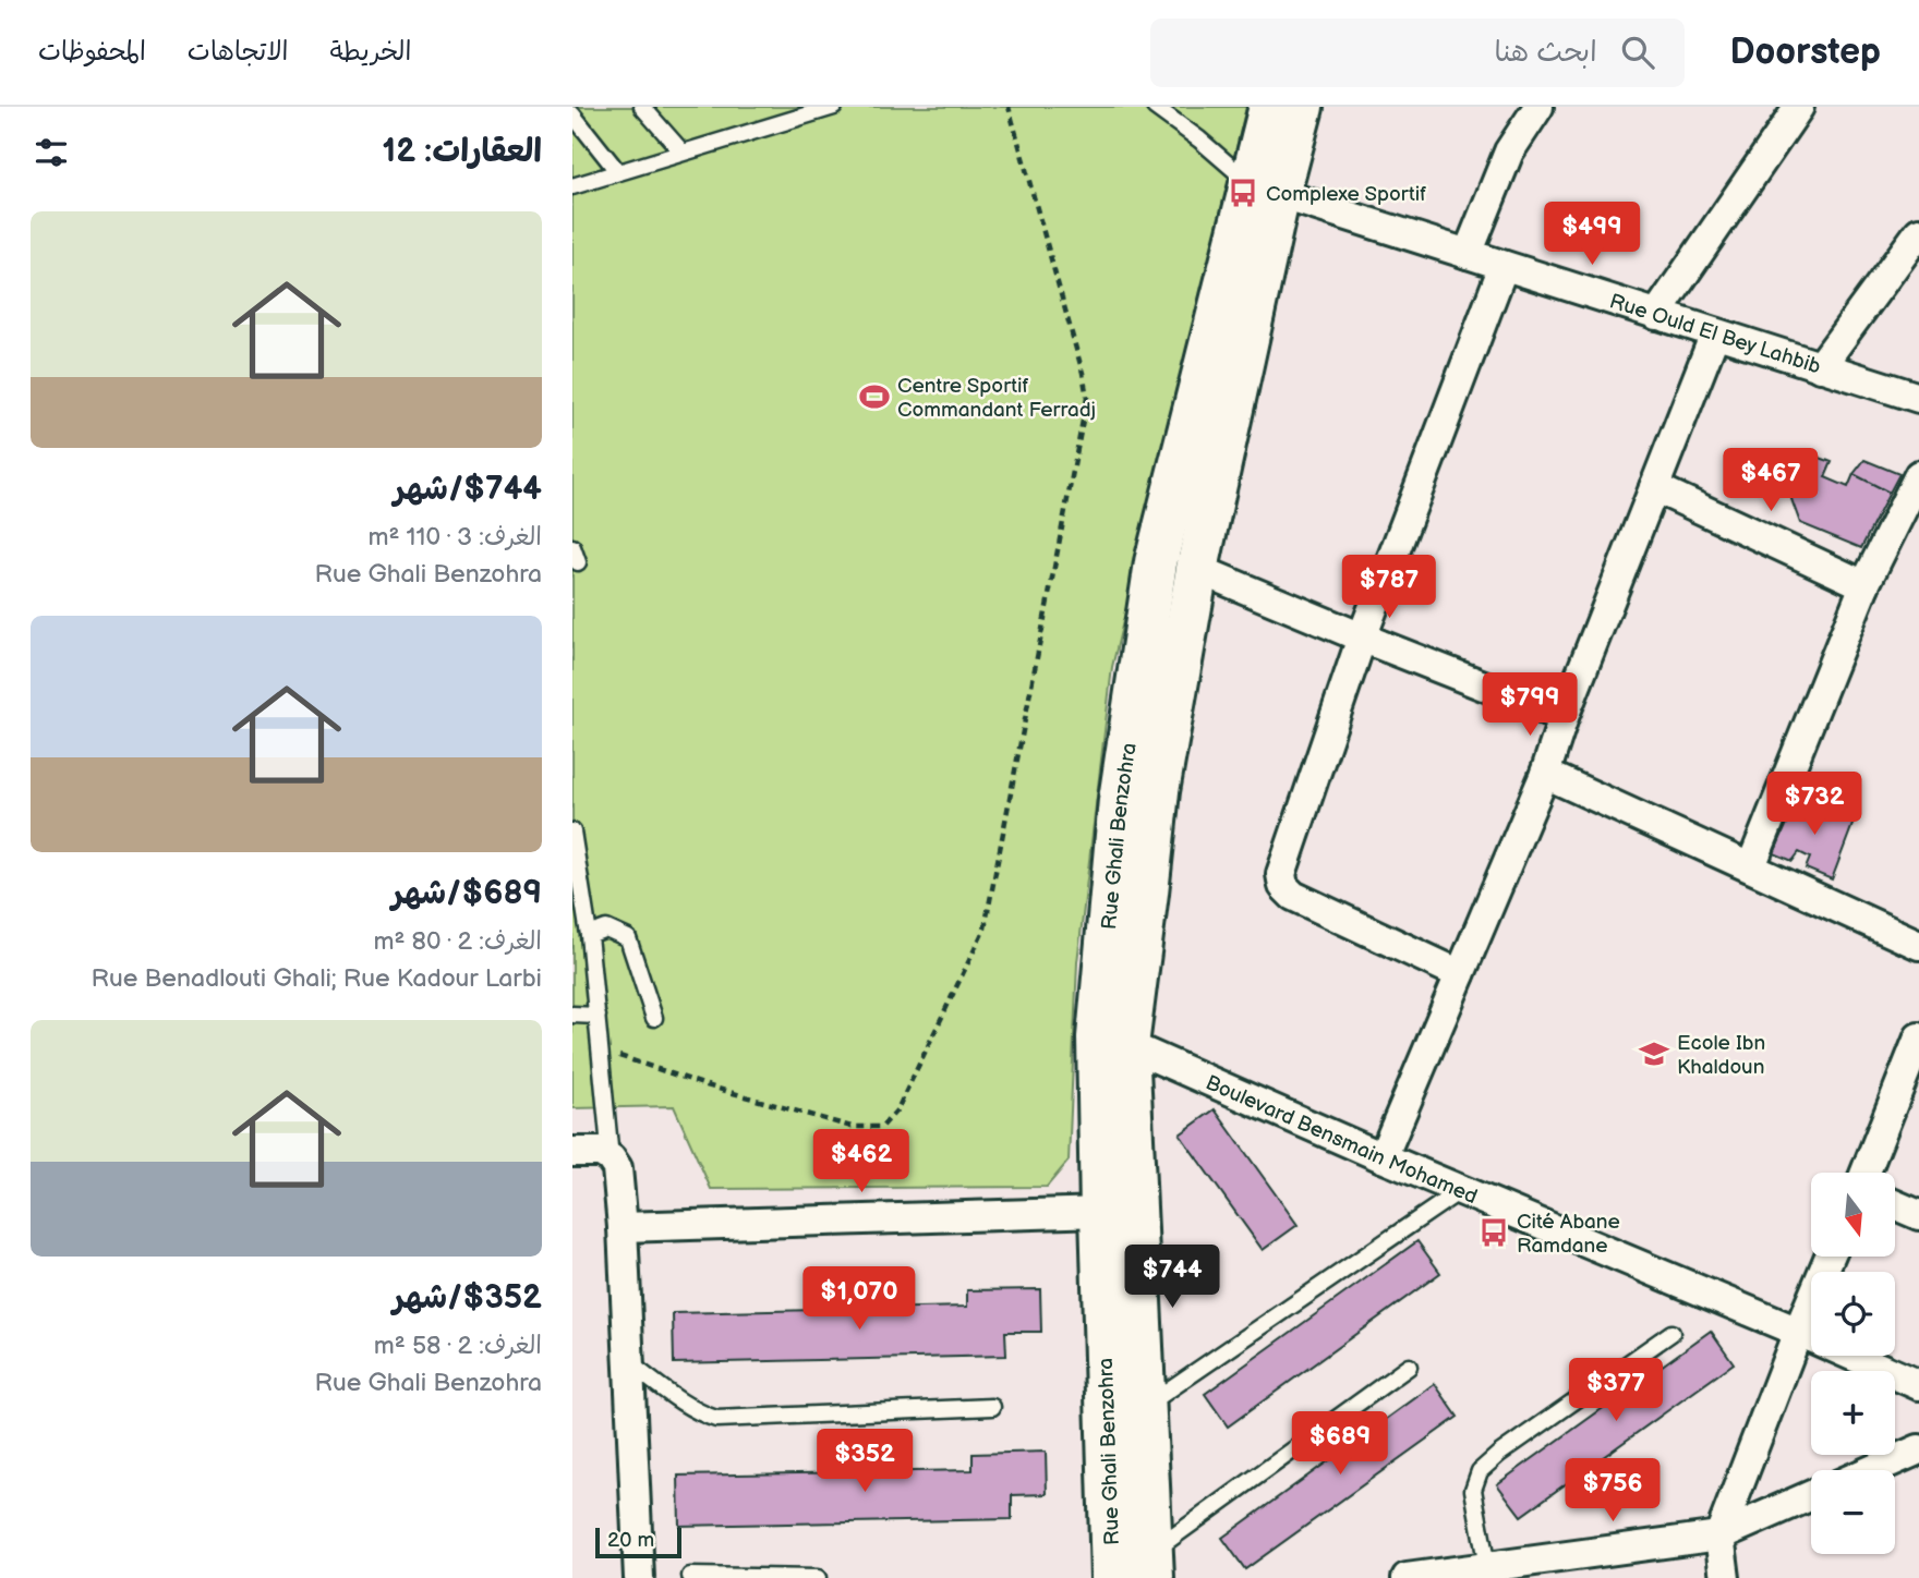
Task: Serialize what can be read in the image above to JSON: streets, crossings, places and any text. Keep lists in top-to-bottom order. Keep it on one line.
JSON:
{"streets":{"main road":["Rue Ghali Benzohra"],"street":["Rue Ould El Bey Lahbib","Boulevard Bensmain Mohamed"]},"crossings":[["Rue Ould El Bey Lahbib","Rue Ghali Benzohra"],["Rue Ghali Benzohra","Boulevard Bensmain Mohamed"]],"places":{"bus stop":["Complexe Sportif","Cité Abane Ramdane"],"sports":["Centre Sportif Commandant Ferradj"],"school or university":["Ecole Ibn Khaldoun"]},"scale_bar":"20 m","north":"bottom","page":{"header":"Doorstep","search":"ابحث هنا","nav":["الخريطة","الاتجاهات","المحفوظات"],"heading":"العقارات: 12","list":[{"name":"$744/شهر","note":"الغرف: 3 · 110 m² · Rue Ghali Benzohra"},{"name":"$689/شهر","note":"الغرف: 2 · 80 m² · Rue Benadlouti Ghali; Rue Kadour Larbi"},{"name":"$352/شهر","note":"الغرف: 2 · 58 m² · Rue Ghali Benzohra"}],"price":["$499","$467","$787","$799","$732","$462","$744","$1,070","$377","$689","$352","$756"],"map_buttons":["+","−"],"scale":"20 m"}}
